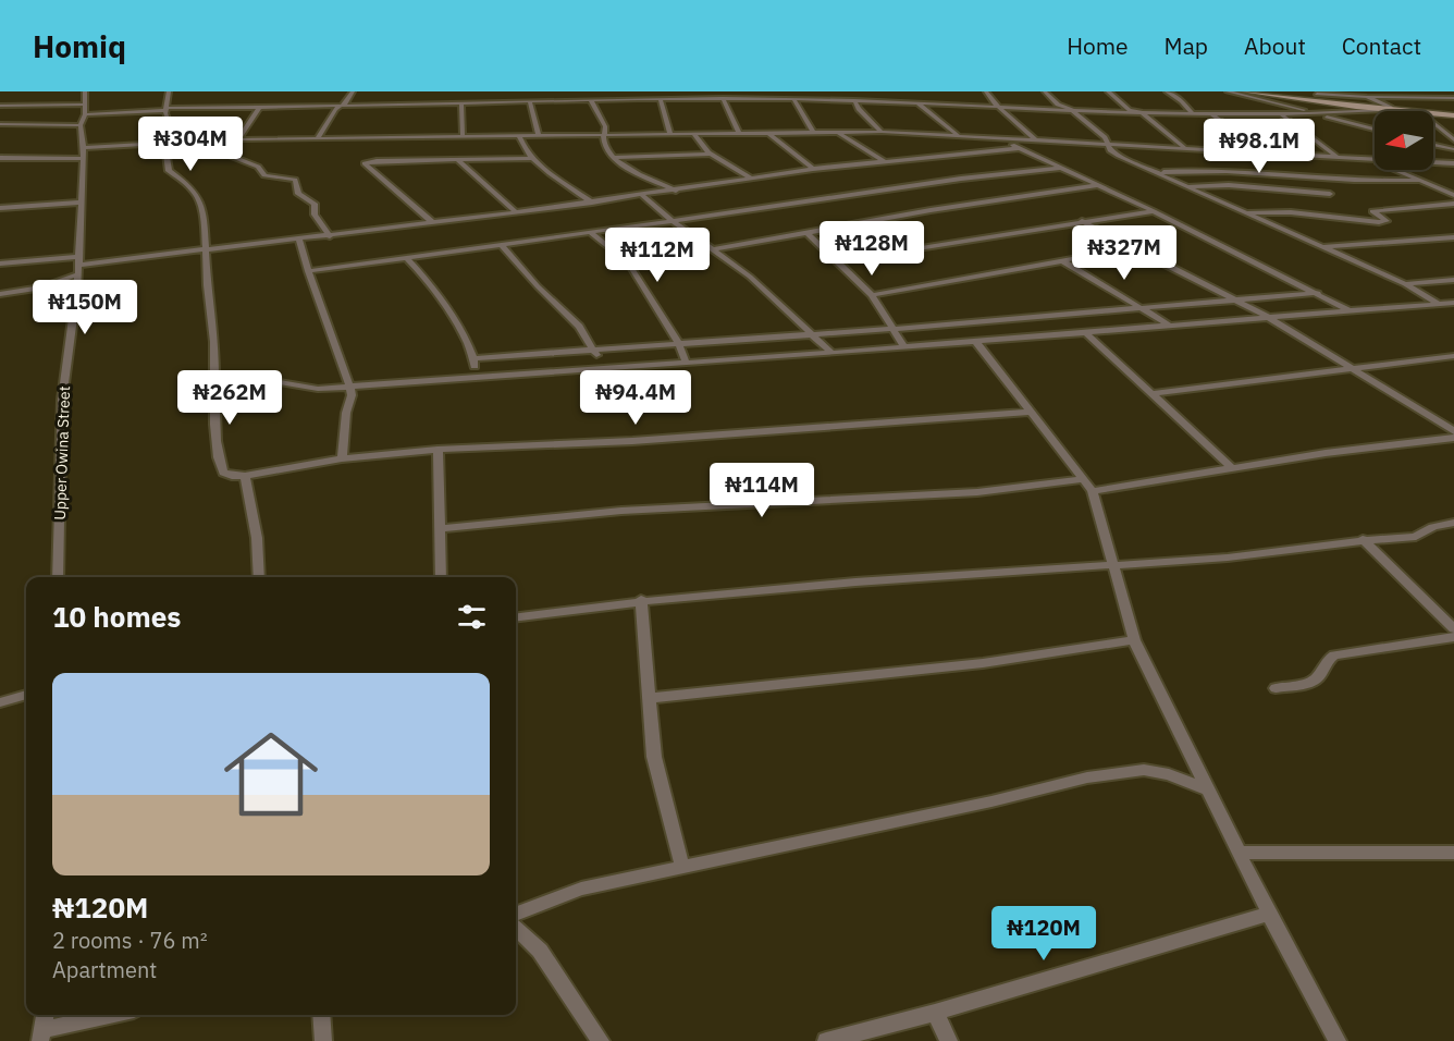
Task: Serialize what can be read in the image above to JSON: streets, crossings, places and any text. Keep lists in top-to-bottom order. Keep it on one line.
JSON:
{"streets":{"street":["Upper Owina Street"]},"north":"left","page":{"header":"Homiq","nav":["Home","Map","About","Contact"],"price":["₦304M","₦98.1M","₦128M","₦327M","₦112M","₦150M","₦262M","₦94.4M","₦114M","₦120M"],"heading":"10 homes","list":[{"name":"₦120M","note":"2 rooms · 76 m² · Apartment"}]}}
